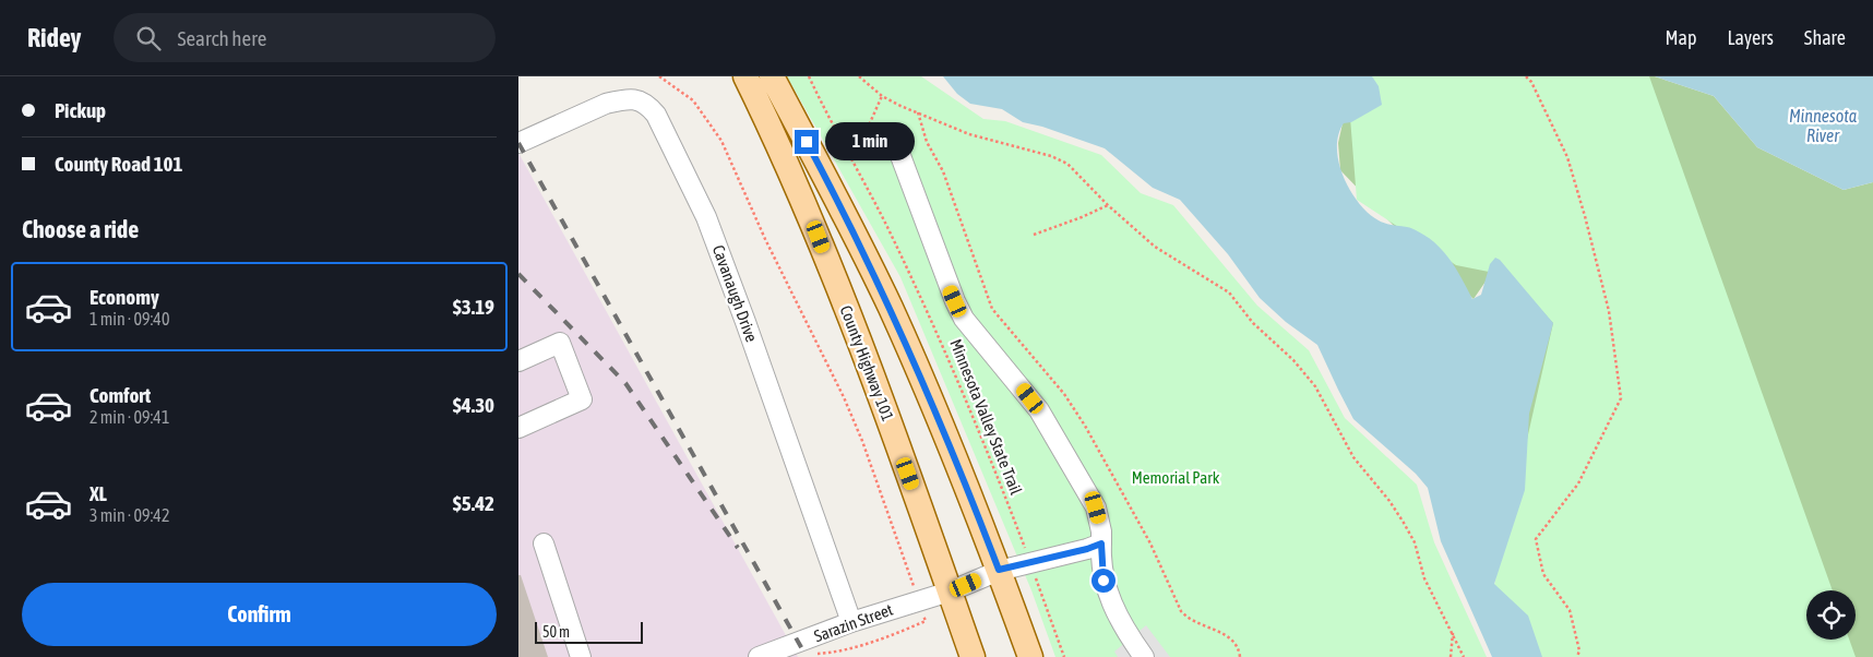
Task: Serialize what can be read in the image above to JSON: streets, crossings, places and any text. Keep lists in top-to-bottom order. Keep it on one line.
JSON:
{"streets":{"main road":["County Highway 101"],"street":["Cavanaugh Drive","Sarazin Street"],"path":["Minnesota Valley State Trail"]},"crossings":[["Cavanaugh Drive","Sarazin Street"],["County Highway 101","Sarazin Street"],["Minnesota Valley State Trail","Sarazin Street"]],"water":["Minnesota River"],"parks":["Memorial Park"],"scale_bar":"50 m","page":{"header":"Ridey","search":"Search here","nav":["Map","Layers","Share"],"banner":["Pickup","County Road 101"],"bubble":"1 min","heading":"Choose a ride","list":[{"name":"Economy","note":"1 min · 09:40","value":"$3.19"},{"name":"Comfort","note":"2 min · 09:41","value":"$4.30"},{"name":"XL","note":"3 min · 09:42","value":"$5.42"}],"buttons":"Confirm","scale":"50 m"}}
